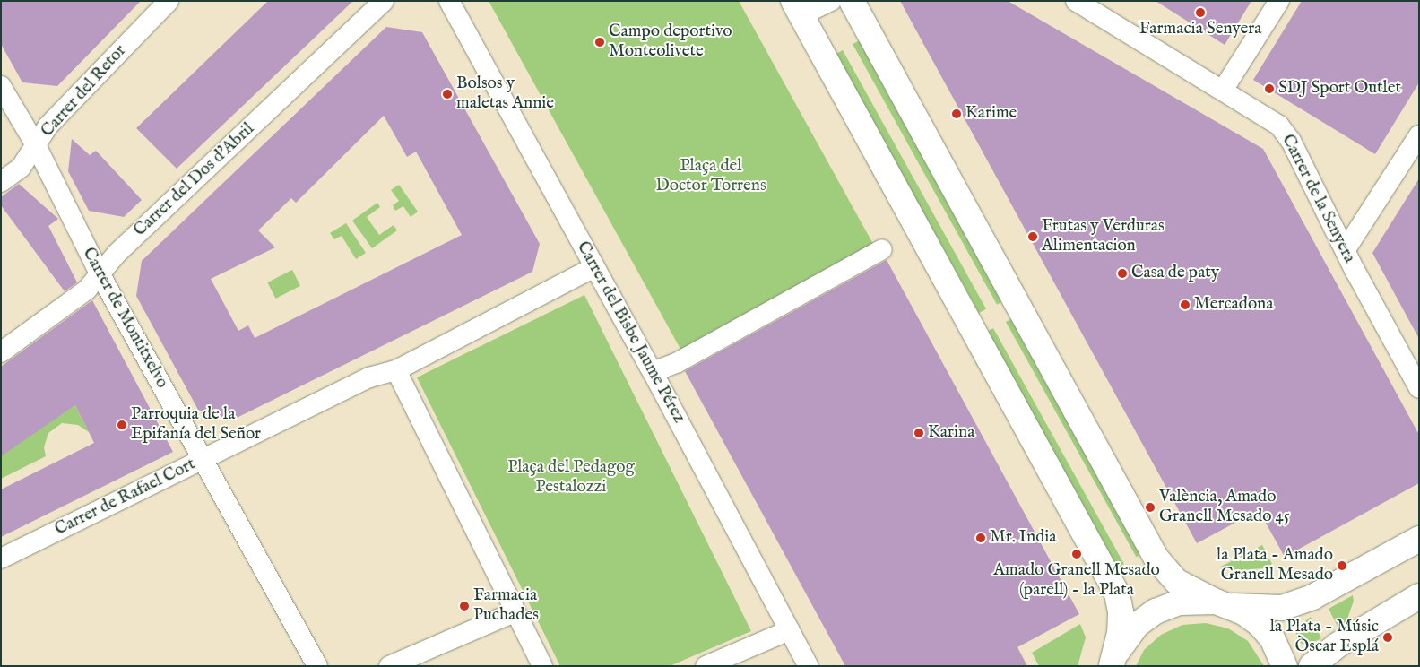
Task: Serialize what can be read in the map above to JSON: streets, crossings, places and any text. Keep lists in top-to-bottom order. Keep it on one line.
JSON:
{"streets":{"street":["Carrer del Retor","Carrer del Dos d'Abril","Carrer de la Senyera","Carrer de Montitxelvo","Carrer del Bisbe Jaume Pérez","Carrer de Rafael Cort"]},"crossings":[["Carrer del Retor","Carrer de Montitxelvo"],["Carrer del Dos d'Abril","Carrer de Montitxelvo"],["Carrer de Montitxelvo","Carrer de Rafael Cort"]],"parks":["Plaça del Doctor Torrens","Plaça del Pedagog Pestalozzi"],"places":["Farmacia Senyera","Campo deportivo Monteolivete","SDJ Sport Outlet","Bolsos y maletas Annie","Karime","Frutas y Verduras Alimentacion","Casa de paty","Mercadona","Parroquia de la Epifanía del Señor","Karina","València, Amado Granell Mesado 45","Mr. India","Amado Granell Mesado (parell) - la Plata","la Plata - Amado Granell Mesado","Farmacia Puchades","la Plata - Músic Òscar Esplá"]}
